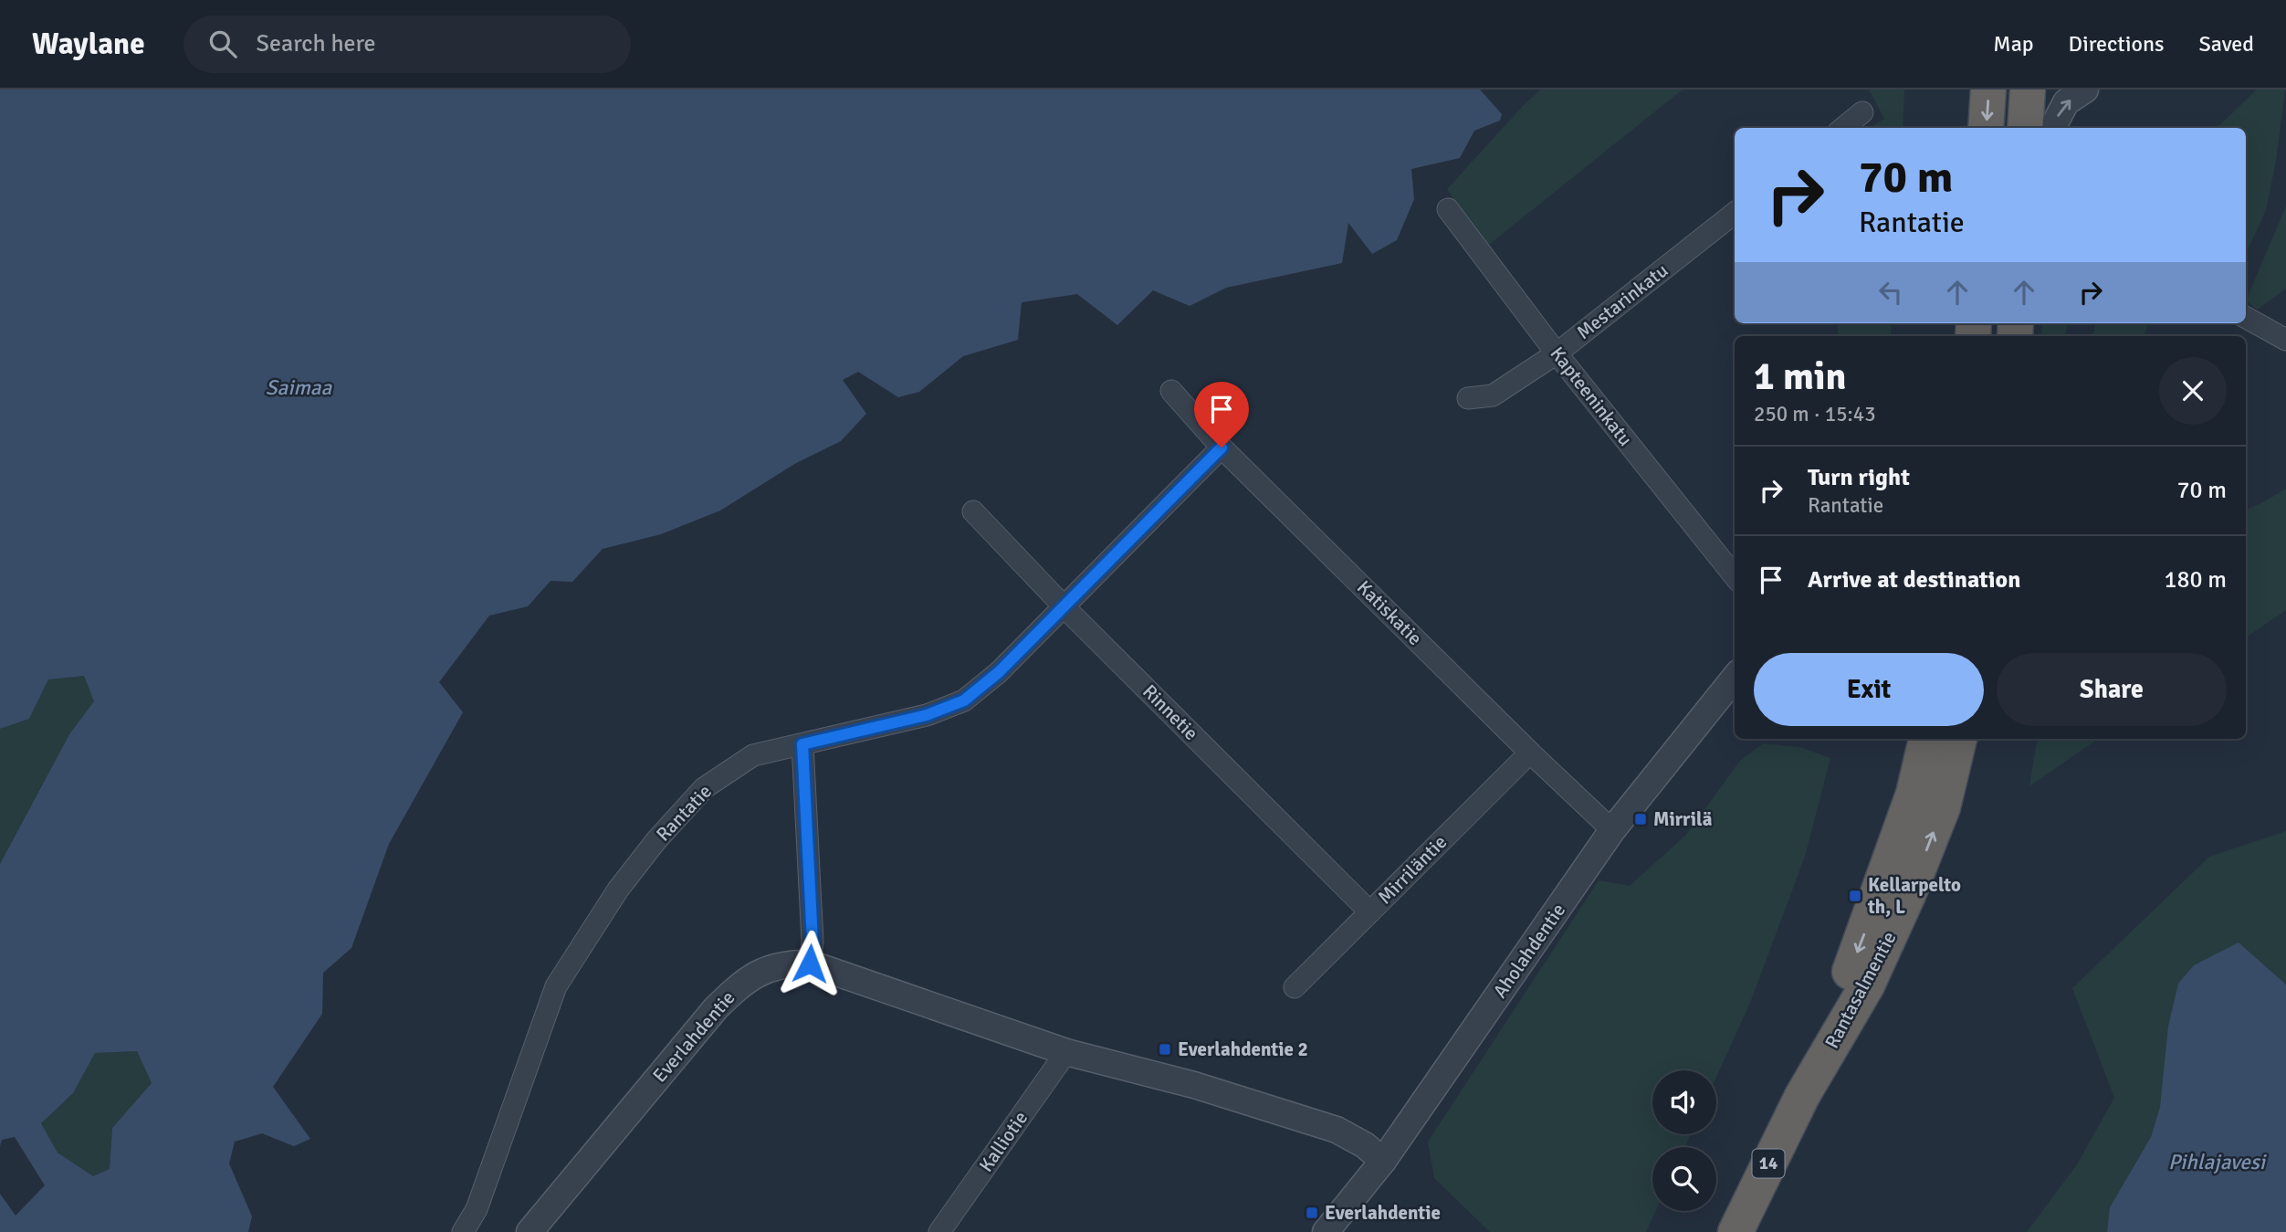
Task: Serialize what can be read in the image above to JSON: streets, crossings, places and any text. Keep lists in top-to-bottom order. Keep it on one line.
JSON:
{"streets":{"highway":["Rantasalmentie","14"],"street":["Mestarinkatu","Kapteeninkatu","Katiskatie","Rinnetie","Rantatie","Mirriläntie","Aholahdentie","Everlahdentie","Kalliotie"]},"crossings":[["Mestarinkatu","Kapteeninkatu"],["Katiskatie","Rantatie"],["Katiskatie","Mirriläntie"],["Katiskatie","Aholahdentie"],["Rinnetie","Rantatie"],["Rinnetie","Mirriläntie"],["Aholahdentie","Everlahdentie"],["Everlahdentie","Kalliotie"]],"water":["Saimaa","Pihlajavesi"],"places":{"transit":["Mirrilä","Kellarpelto th, L","Everlahdentie 2","Everlahdentie"]},"page":{"header":"Waylane","search":"Search here","nav":["Map","Directions","Saved"],"turn":["70 m","Rantatie"],"heading":["1 min","250 m · 15:43"],"list":[{"name":"Turn right","note":"Rantatie","value":"70 m"},{"name":"Arrive at destination","value":"180 m"}],"buttons":["Exit","Share"]}}
